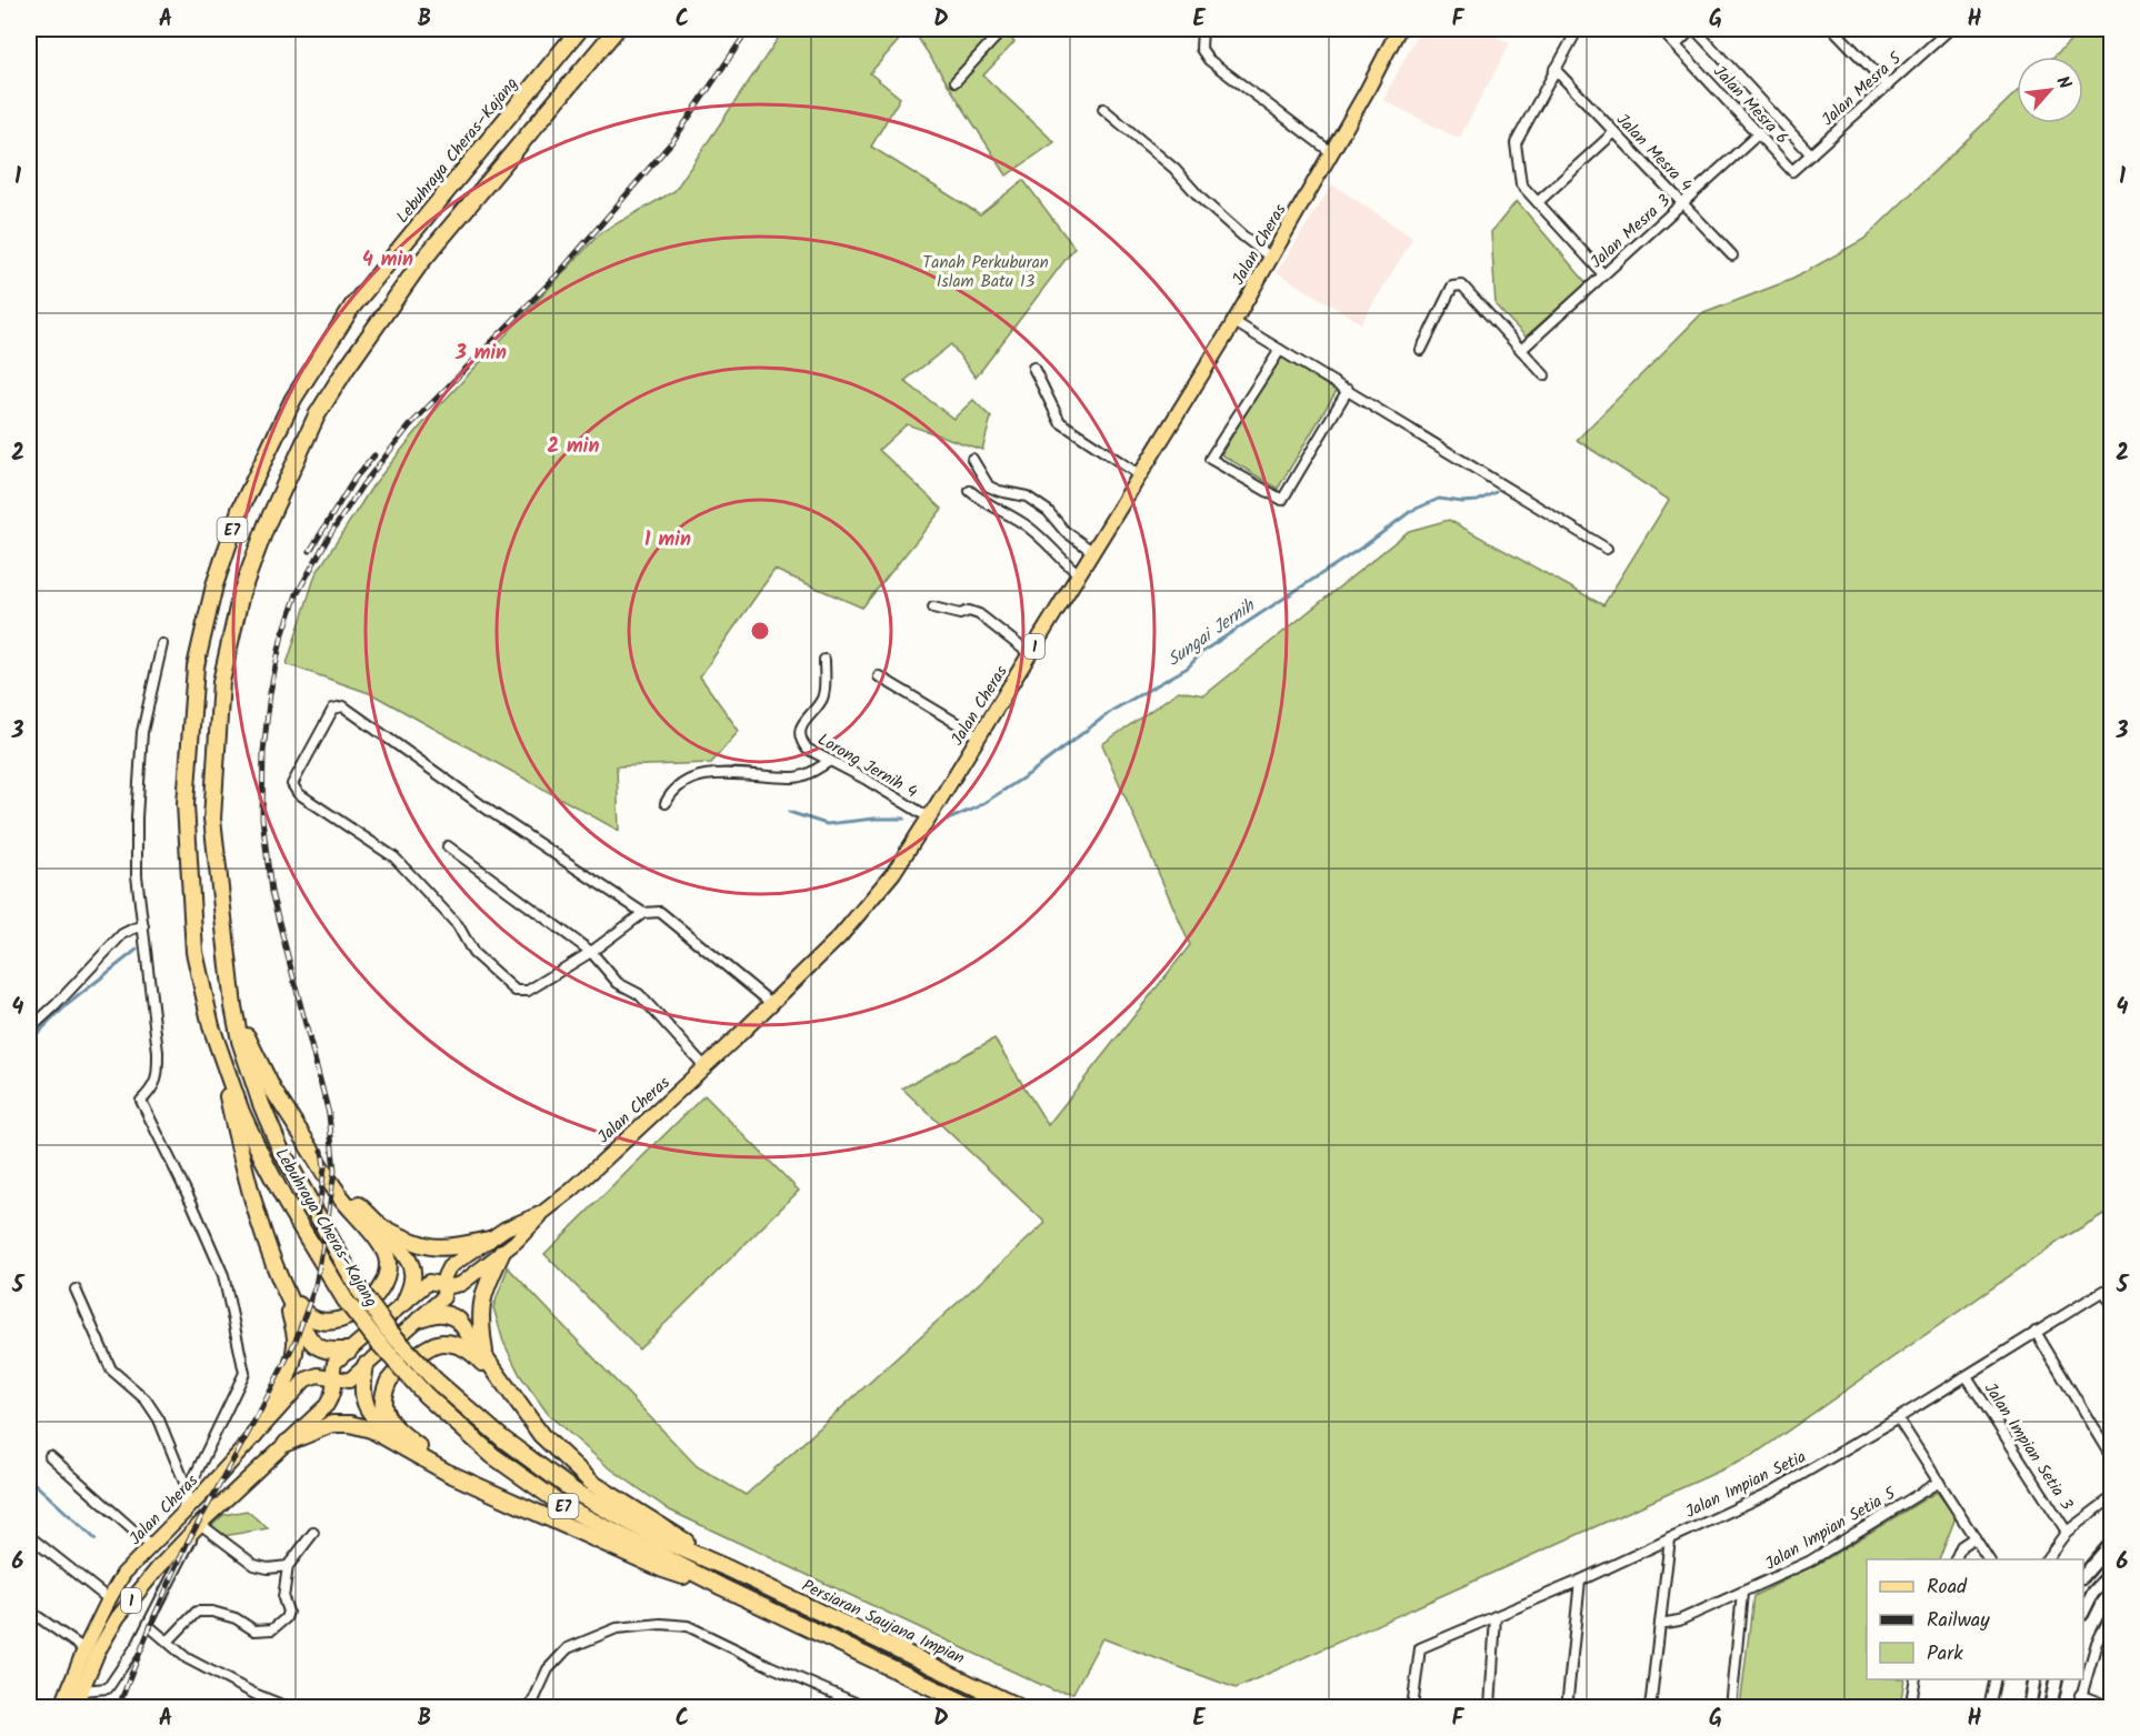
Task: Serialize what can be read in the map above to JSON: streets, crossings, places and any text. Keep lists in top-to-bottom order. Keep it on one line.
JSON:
{"streets":{"highway":["Lebuhraya Cheras–Kajang","E7","Persiaran Saujana Impian"],"main road":["Jalan Cheras","1"],"street":["Jalan Mesra 5","Jalan Mesra 6","Jalan Mesra 4","Jalan Mesra 3","Lorong Jernih 4","Jalan Impian Setia 3","Jalan Impian Setia","Jalan Impian Setia 5"]},"crossings":[["Jalan Mesra 5","Jalan Mesra 6"],["Jalan Mesra 6","Jalan Mesra 3"],["Lebuhraya Cheras–Kajang","E7"],["Lebuhraya Cheras–Kajang","Persiaran Saujana Impian"],["Jalan Mesra 4","Jalan Mesra 3"],["Jalan Cheras","Lorong Jernih 4"],["Jalan Impian Setia 3","Jalan Impian Setia"]],"water":["Sungai Jernih"],"parks":["Tanah Perkuburan Islam Batu 13"],"legend":["Road","Railway","Park"],"north":"top right","grid":{"columns":["A","B","C","D","E","F","G","H"],"rows":["1","2","3","4","5","6"]},"rings":["4 min","3 min","2 min","1 min"]}
